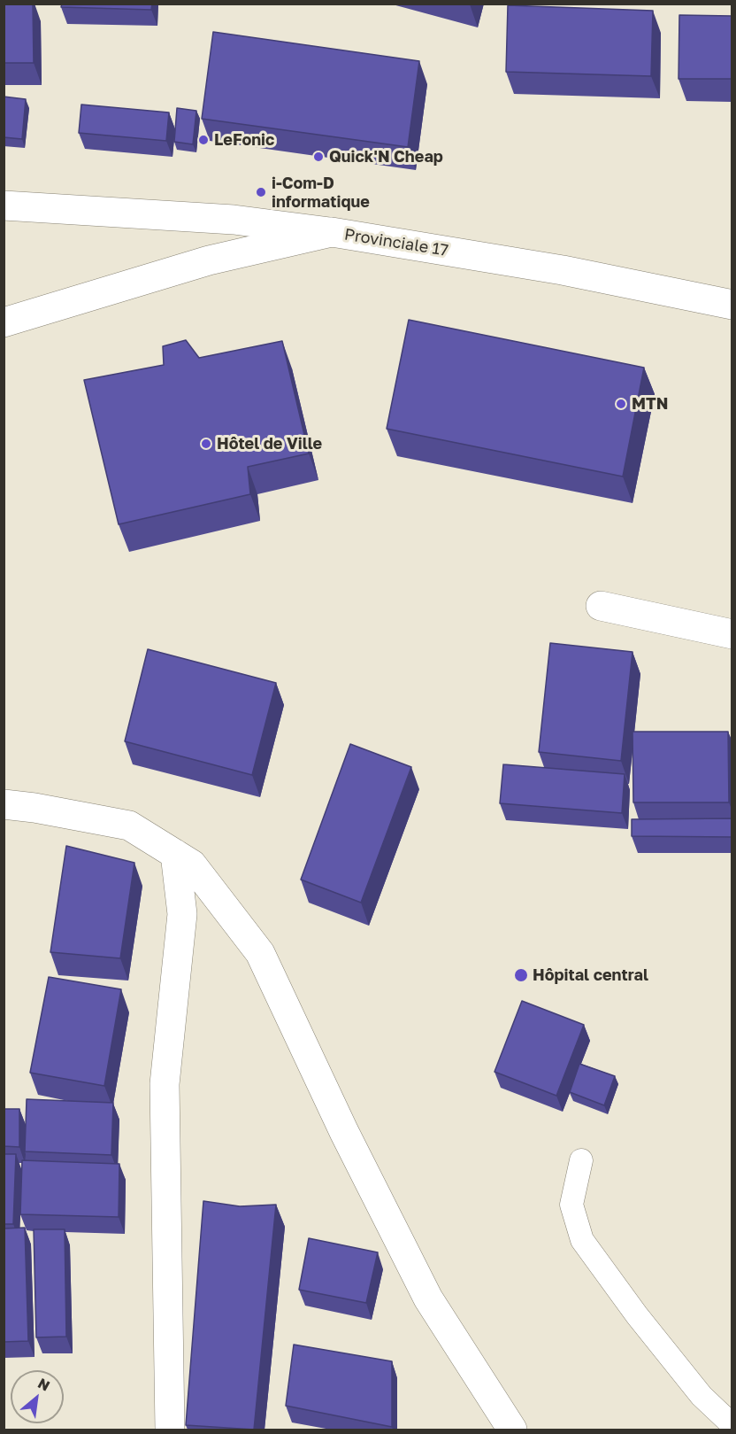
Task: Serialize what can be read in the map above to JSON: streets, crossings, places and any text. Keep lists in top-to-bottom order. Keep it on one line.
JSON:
{"streets":{"street":["Provinciale 17"]},"places":["LeFonic","Quick'N Cheap","i-Com-D informatique","MTN","Hôtel de Ville","Hôpital central"],"north":"top right"}
